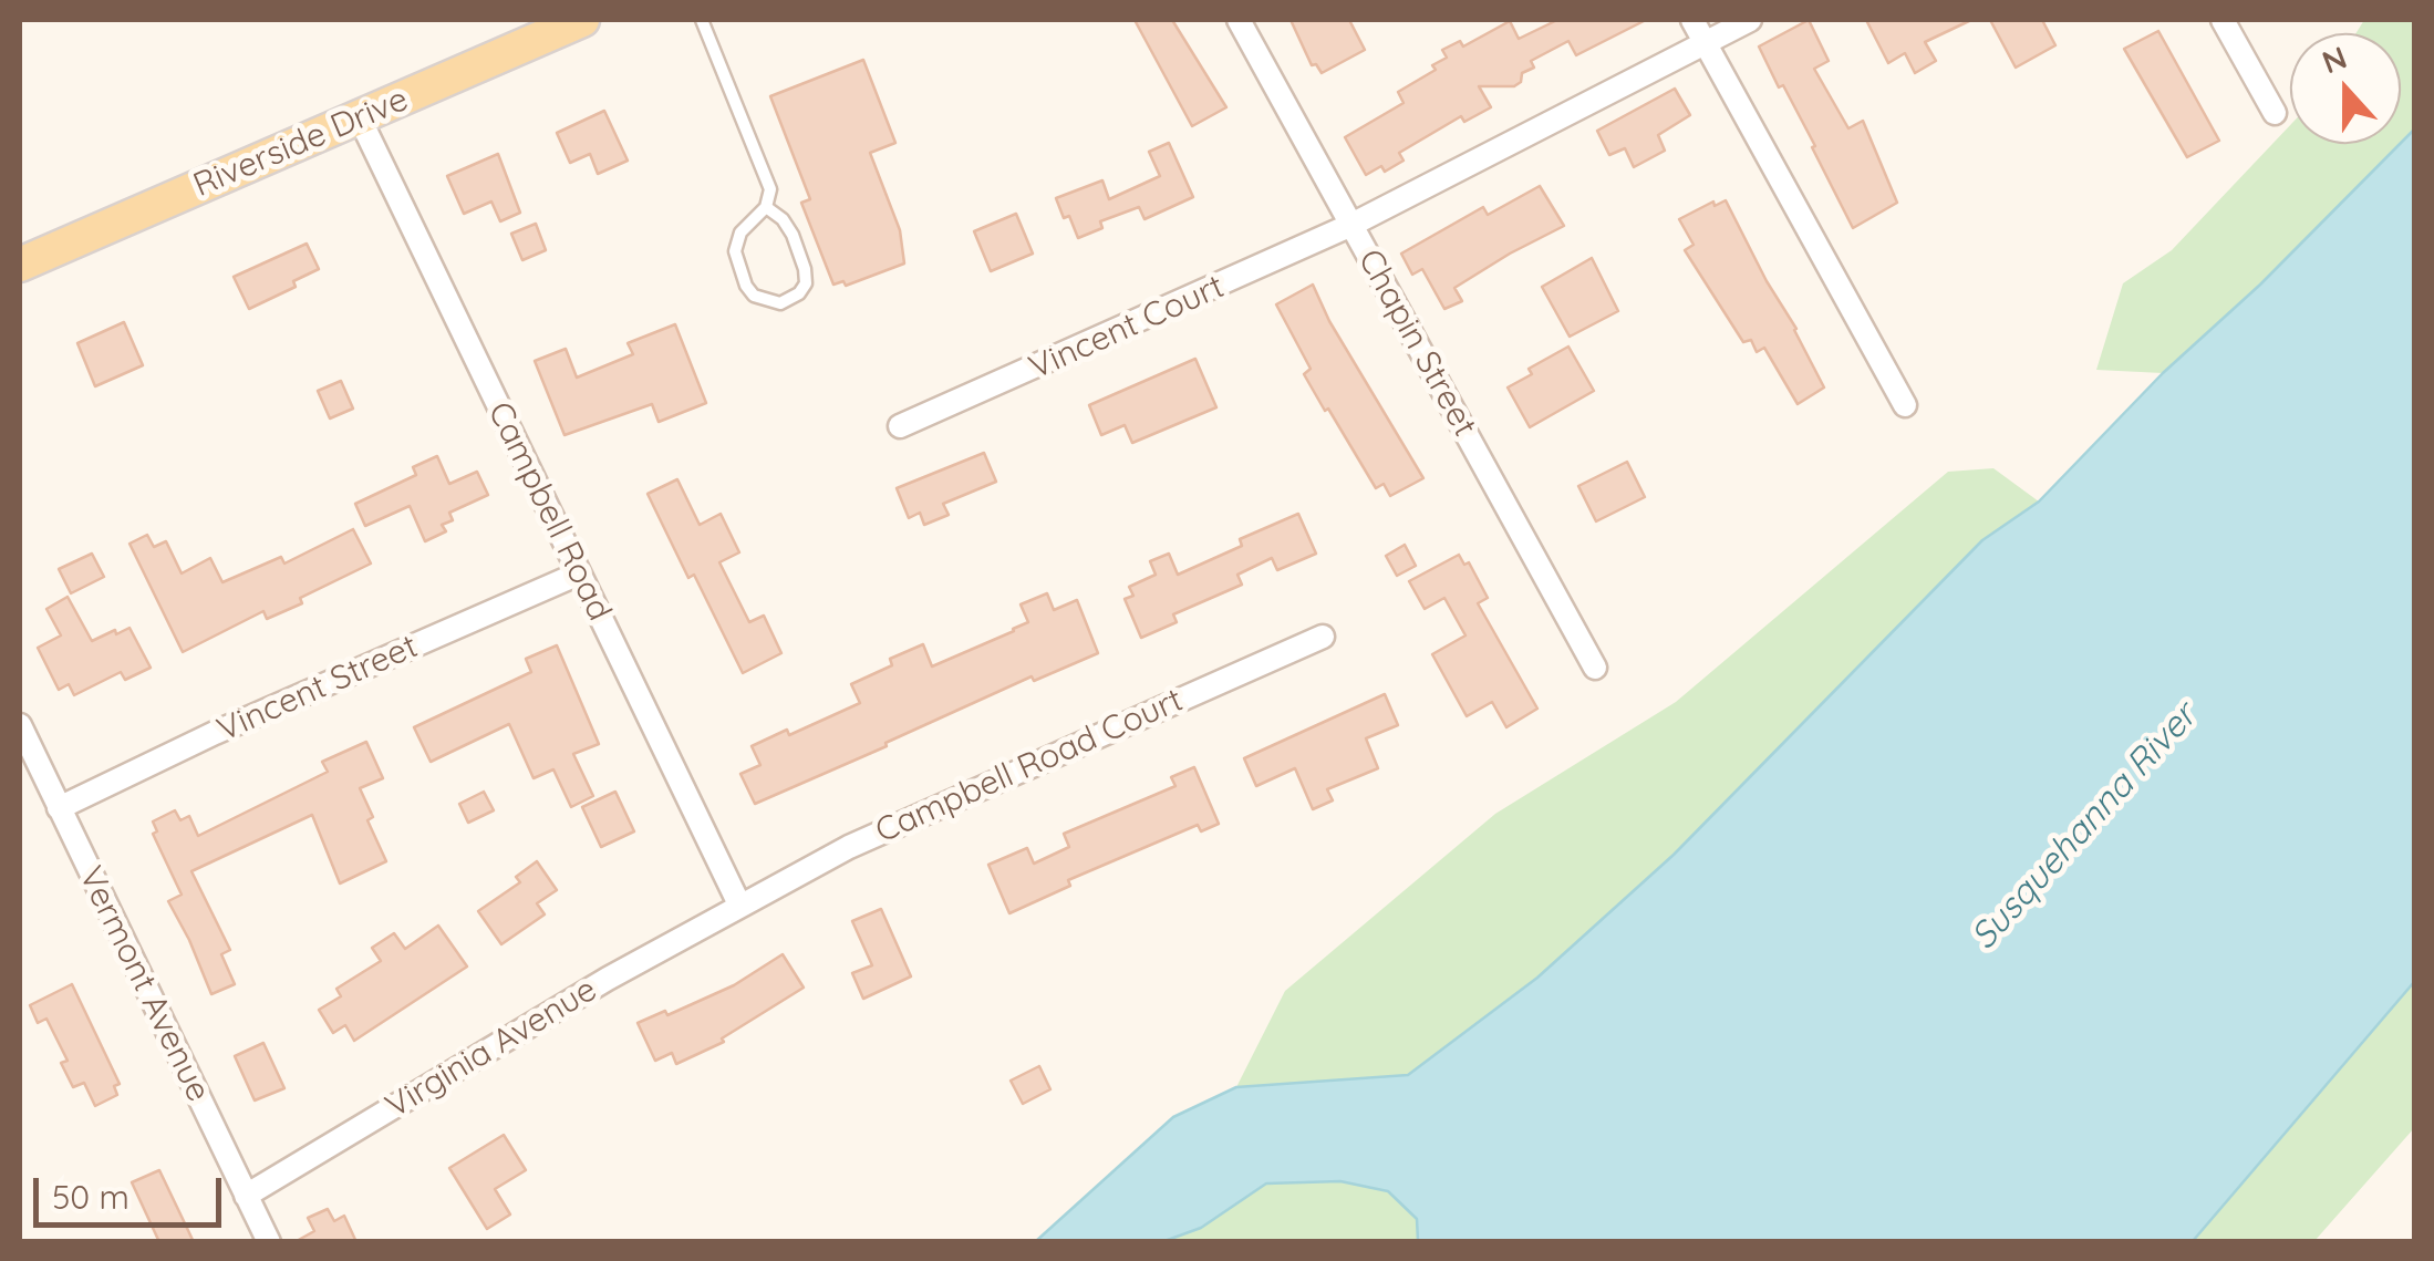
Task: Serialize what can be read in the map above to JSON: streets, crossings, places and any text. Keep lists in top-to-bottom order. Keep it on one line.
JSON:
{"streets":{"main road":["Riverside Drive"],"street":["Vincent Court","Chapin Street","Campbell Road","Vincent Street","Campbell Road Court","Vermont Avenue","Virginia Avenue"]},"crossings":[["Riverside Drive","Campbell Road"],["Vincent Court","Chapin Street"],["Campbell Road","Vincent Street"],["Campbell Road","Campbell Road Court"],["Campbell Road","Virginia Avenue"],["Vincent Street","Vermont Avenue"],["Campbell Road Court","Virginia Avenue"],["Vermont Avenue","Virginia Avenue"]],"water":["Susquehanna River"],"scale_bar":"50 m","north":"top"}
